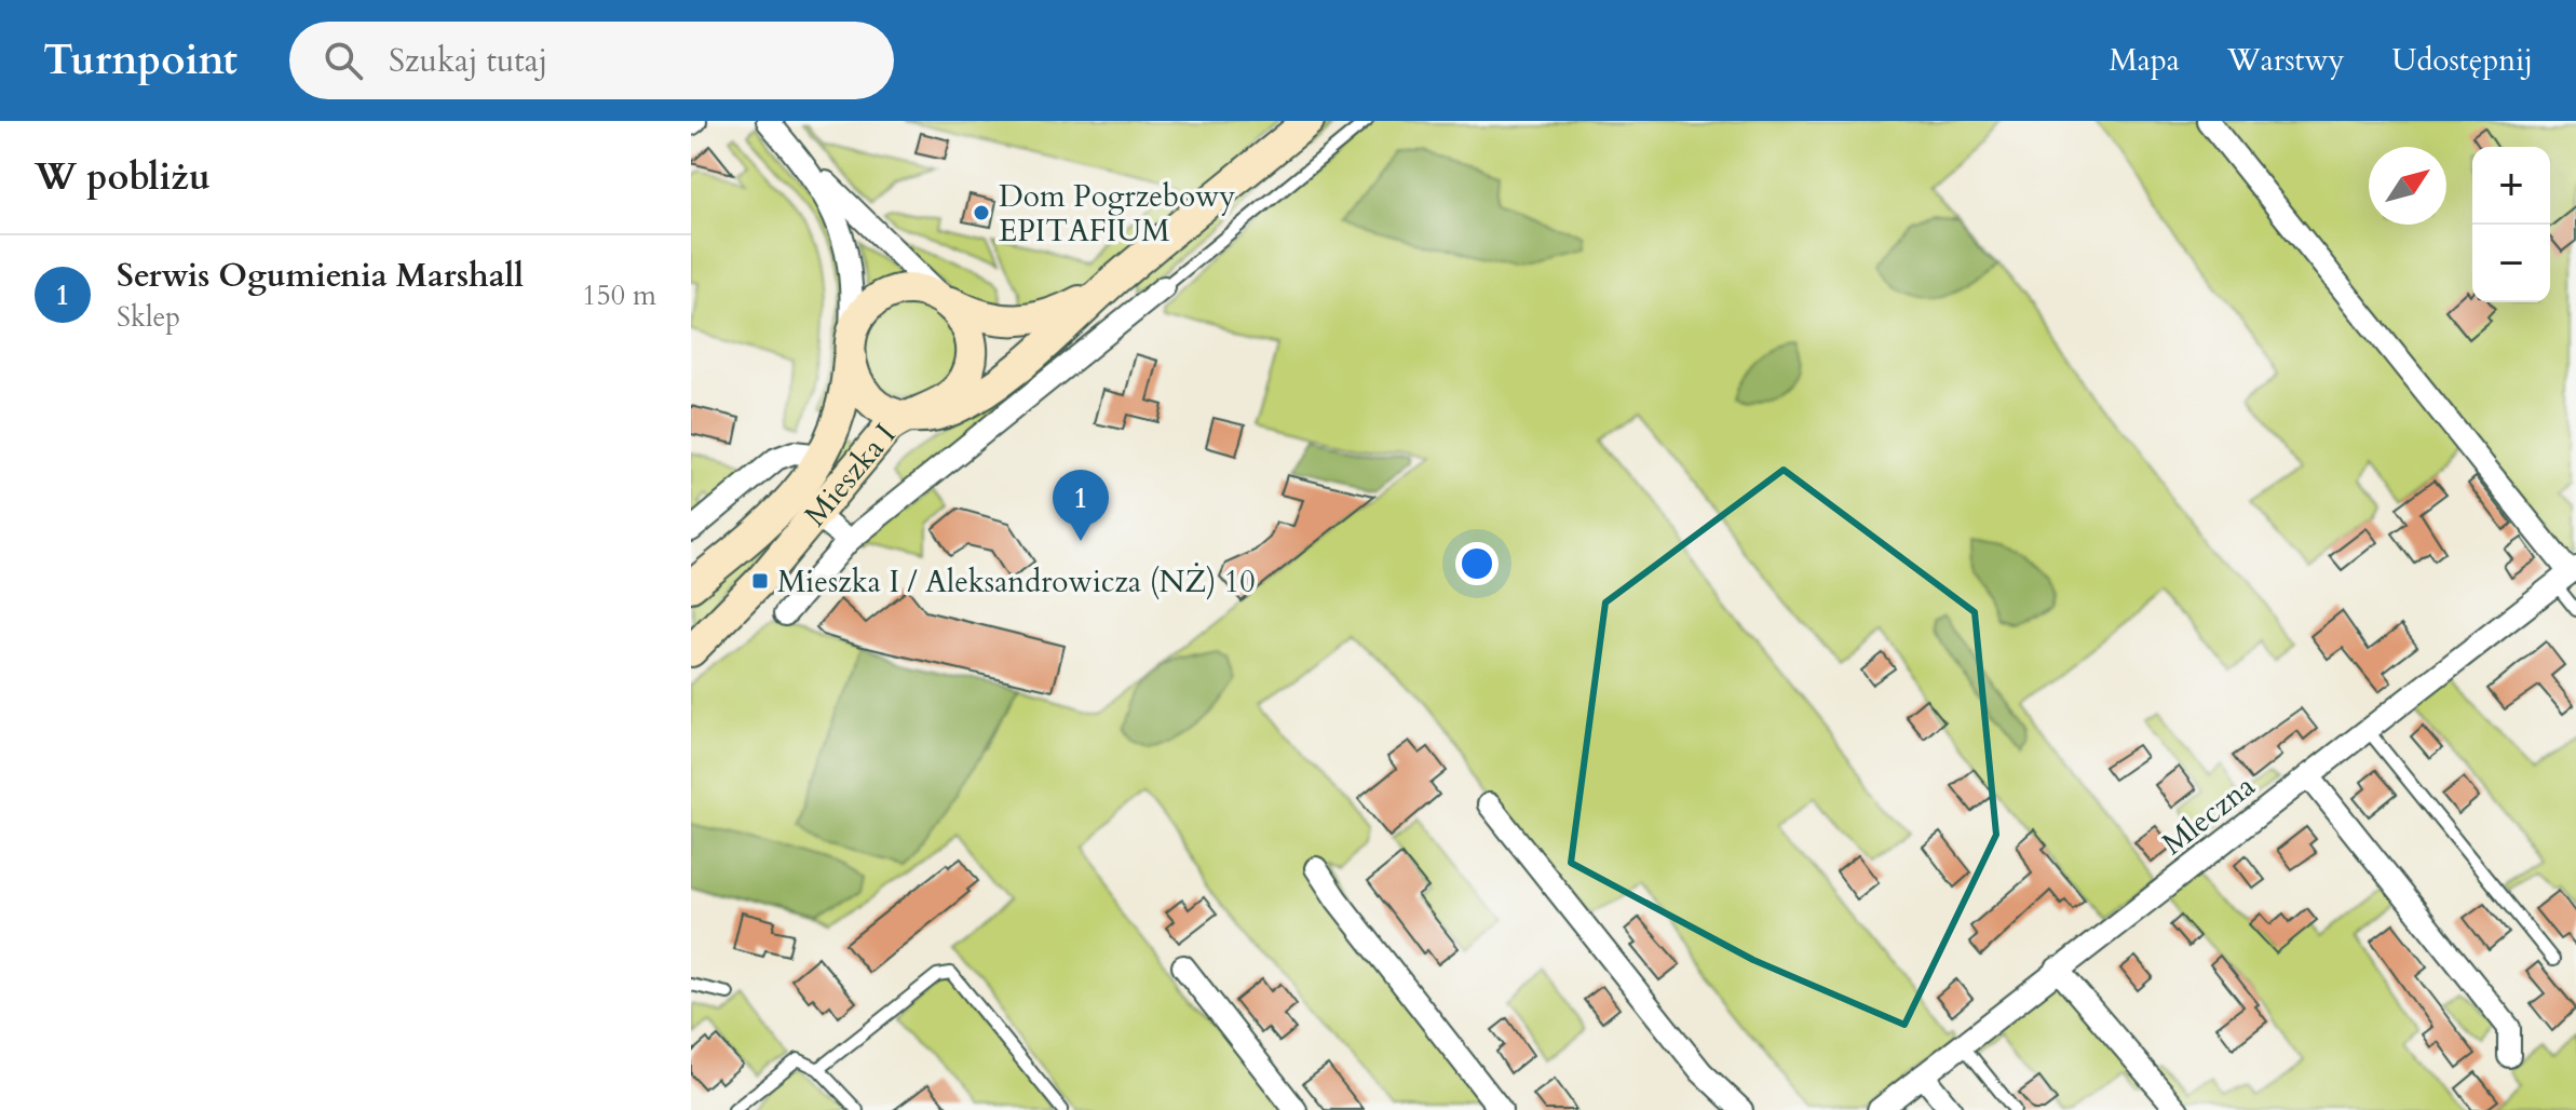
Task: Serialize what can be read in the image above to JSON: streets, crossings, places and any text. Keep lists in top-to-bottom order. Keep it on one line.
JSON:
{"streets":{"street":["Mieszka I","Mleczna"]},"places":{"other":["Dom Pogrzebowy EPITAFIUM"],"transit":["Mieszka I / Aleksandrowicza (NŻ) 10"]},"north":"top right","page":{"header":"Turnpoint","search":"Szukaj tutaj","nav":["Mapa","Warstwy","Udostępnij"],"heading":"W pobliżu","map_buttons":["+","−"],"list":[{"mark":"1","name":"Serwis Ogumienia Marshall","note":"Sklep","value":"150 m"}],"pins":"1"}}
